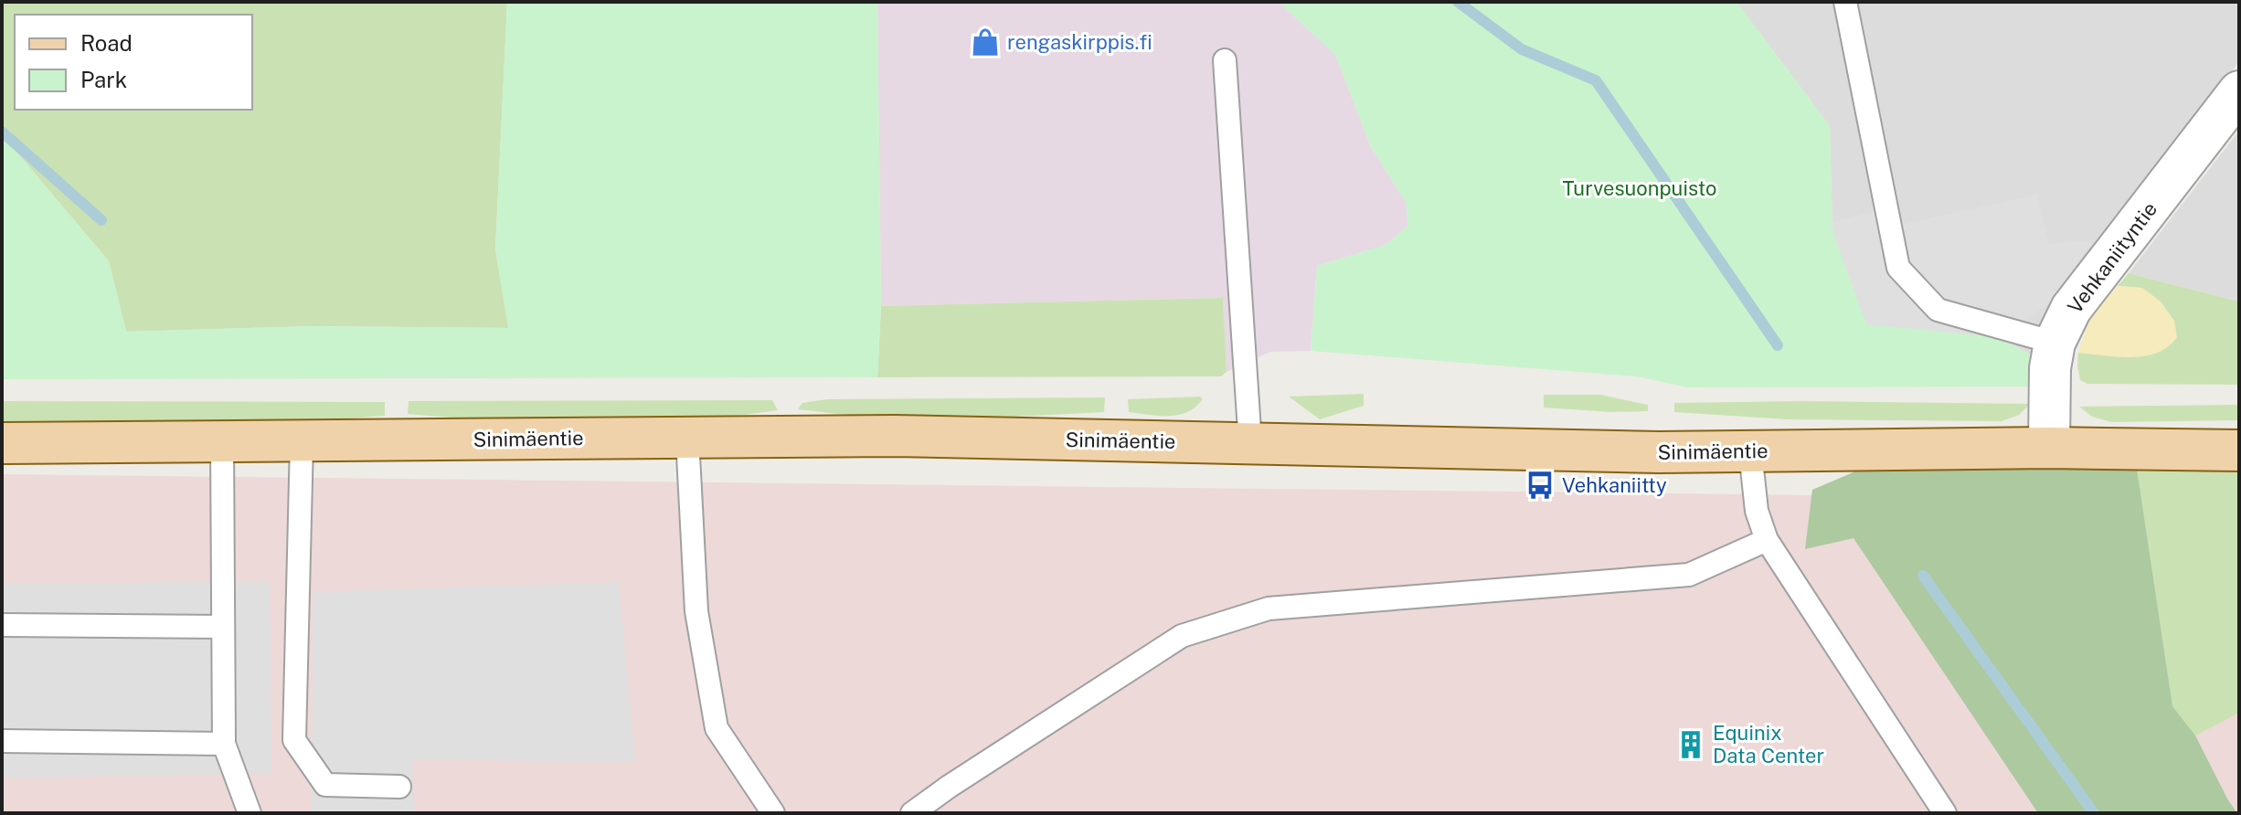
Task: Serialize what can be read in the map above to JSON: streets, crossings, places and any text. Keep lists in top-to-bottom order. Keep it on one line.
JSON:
{"streets":{"main road":["Sinimäentie"],"street":["Vehkaniityntie"]},"crossings":[["Vehkaniityntie","Sinimäentie"]],"parks":["Turvesuonpuisto"],"places":{"shop":["rengaskirppis.fi"],"bus stop":["Vehkaniitty"],"building":["Equinix Data Center"]},"legend":["Road","Park"]}
